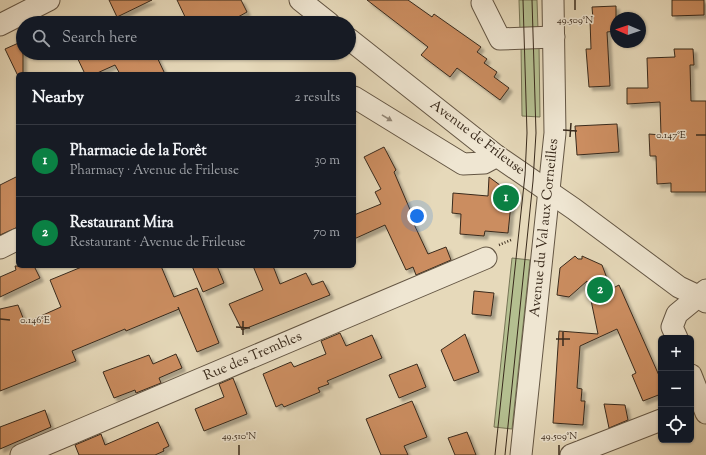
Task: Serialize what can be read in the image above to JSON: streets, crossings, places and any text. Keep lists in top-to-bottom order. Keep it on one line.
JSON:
{"streets":{"street":["Avenue de Frileuse","Avenue du Val aux Corneilles","Rue des Trembles"]},"crossings":[["Avenue de Frileuse","Avenue du Val aux Corneilles"]],"north":"left","page":{"search":"Search here","heading":["Nearby","2 results"],"list":[{"mark":"1","name":"Pharmacie de la Forêt","note":"Pharmacy · Avenue de Frileuse","value":"30 m"},{"mark":"2","name":"Restaurant Mira","note":"Restaurant · Avenue de Frileuse","value":"70 m"}],"pins":["1","2"],"map_buttons":["+","−"]},"coordinates":["49.509°N","0.147°E","0.146°E","49.510°N"]}
